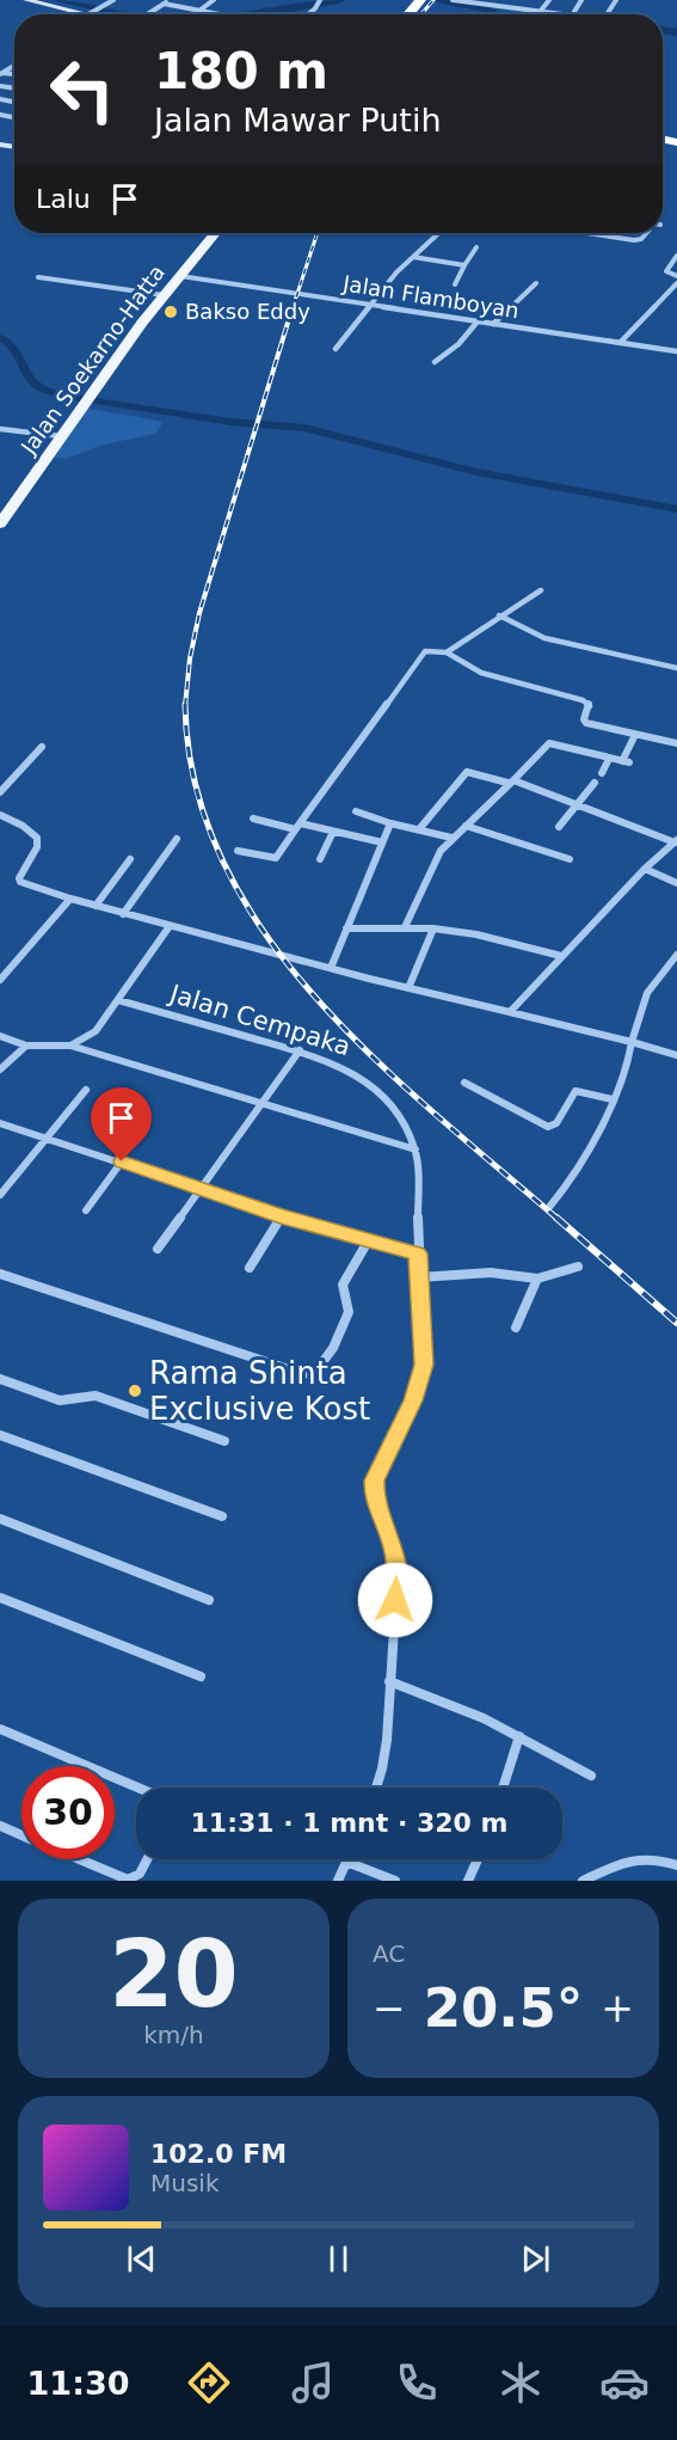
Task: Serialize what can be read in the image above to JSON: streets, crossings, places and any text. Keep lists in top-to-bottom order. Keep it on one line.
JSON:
{"streets":{"main road":["Jalan Soekarno-Hatta"],"street":["Jalan Flamboyan","Jalan Cempaka"]},"crossings":[["Jalan Flamboyan","Jalan Soekarno-Hatta"]],"places":["Bakso Eddy","Rama Shinta Exclusive Kost"],"page":{"turn":["180 m","Jalan Mawar Putih"],"then":"Lalu","limit":"30","trip":"11:31 · 1 mnt · 320 m","tile":[["20","km/h"],"AC"],"heat":["−","20.5°","+"],"song":["102.0 FM","Musik"],"tabs":"11:30"}}
